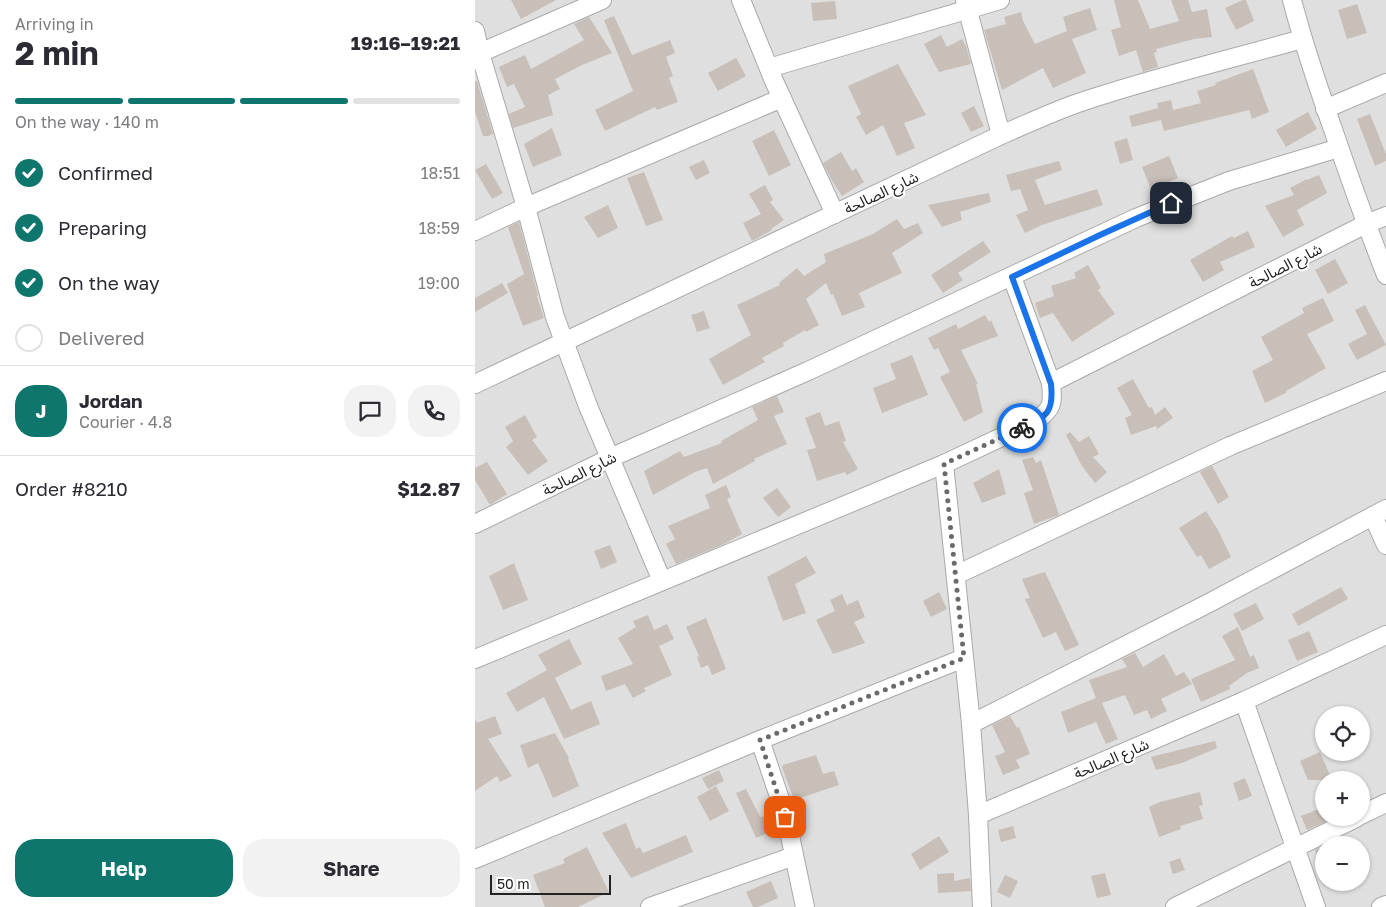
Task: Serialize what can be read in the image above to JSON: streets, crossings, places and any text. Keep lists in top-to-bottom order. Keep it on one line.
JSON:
{"streets":{"street":["شارع الصالحة"]},"scale_bar":"50 m","page":{"heading":["2 min","Arriving in","19:16–19:21"],"panel":["Jordan","Courier · 4.8","Order #8210","$12.87"],"bar":"On the way · 140 m","list":[["Confirmed","18:51"],["Preparing","18:59"],["On the way","19:00"],"Delivered"],"round":"J","map_buttons":["+","−"],"buttons":["Help","Share"],"scale":"50 m"}}
